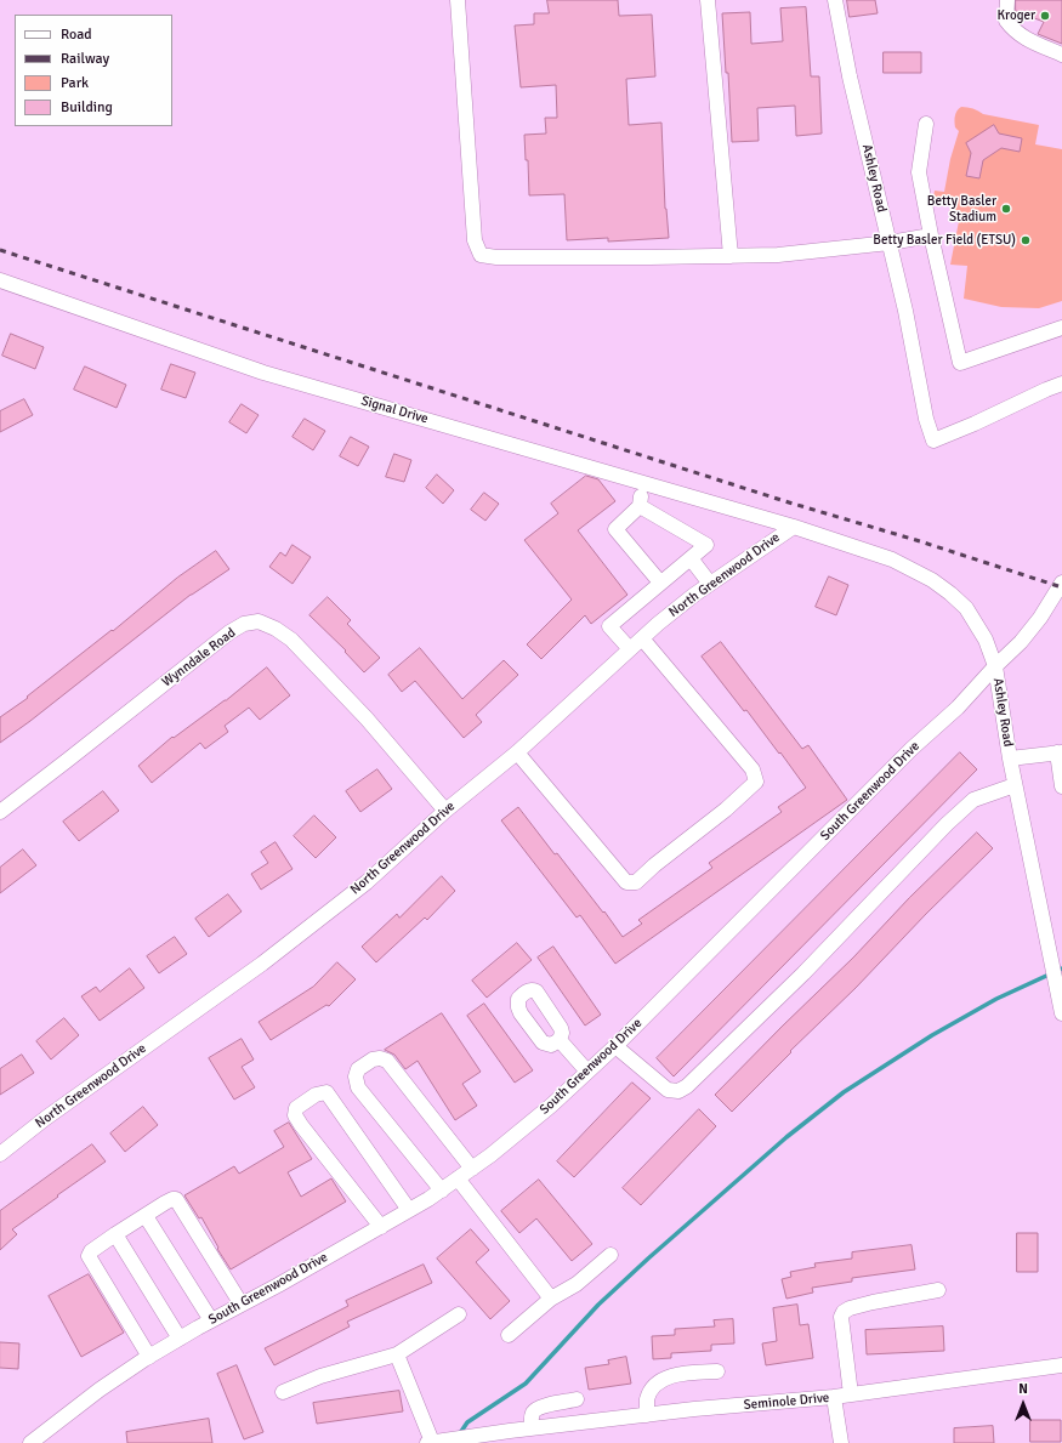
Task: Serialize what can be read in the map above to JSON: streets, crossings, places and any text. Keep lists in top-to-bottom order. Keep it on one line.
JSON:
{"streets":{"street":["Ashley Road","Signal Drive","North Greenwood Drive","Wynndale Road","South Greenwood Drive","Seminole Drive"]},"crossings":[["Ashley Road","Signal Drive"],["Ashley Road","North Greenwood Drive"],["Ashley Road","South Greenwood Drive"],["Signal Drive","North Greenwood Drive"],["North Greenwood Drive","Wynndale Road"]],"places":["Kroger","Betty Basler Stadium","Betty Basler Field (ETSU)"],"legend":["Road","Railway","Park","Building"],"north":"top"}
